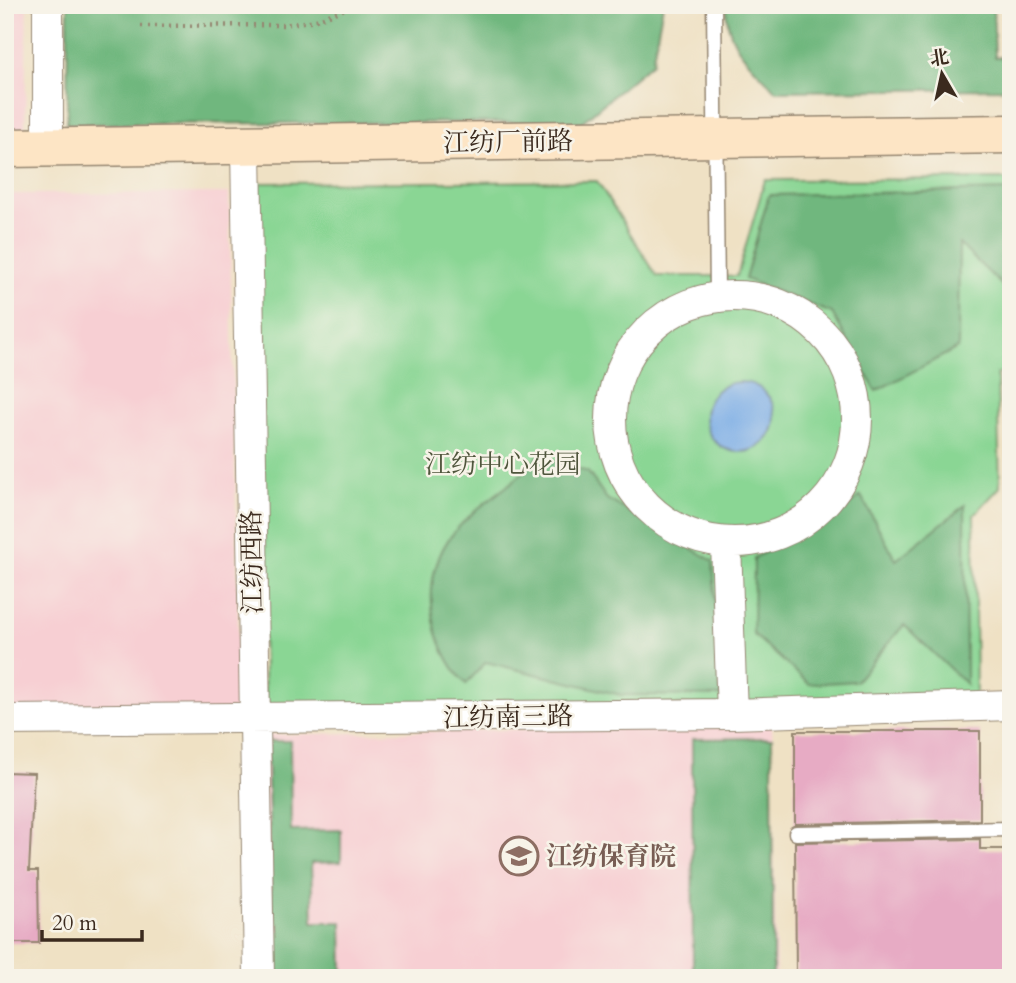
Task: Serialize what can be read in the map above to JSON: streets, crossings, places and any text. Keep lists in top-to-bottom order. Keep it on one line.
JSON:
{"streets":{"main road":["江纺厂前路"],"street":["江纺西路","江纺南三路"]},"crossings":[["江纺厂前路","江纺西路"],["江纺西路","江纺南三路"]],"parks":["江纺中心花园"],"places":{"school or university":["江纺保育院"]},"scale_bar":"20 m","north":"top"}
